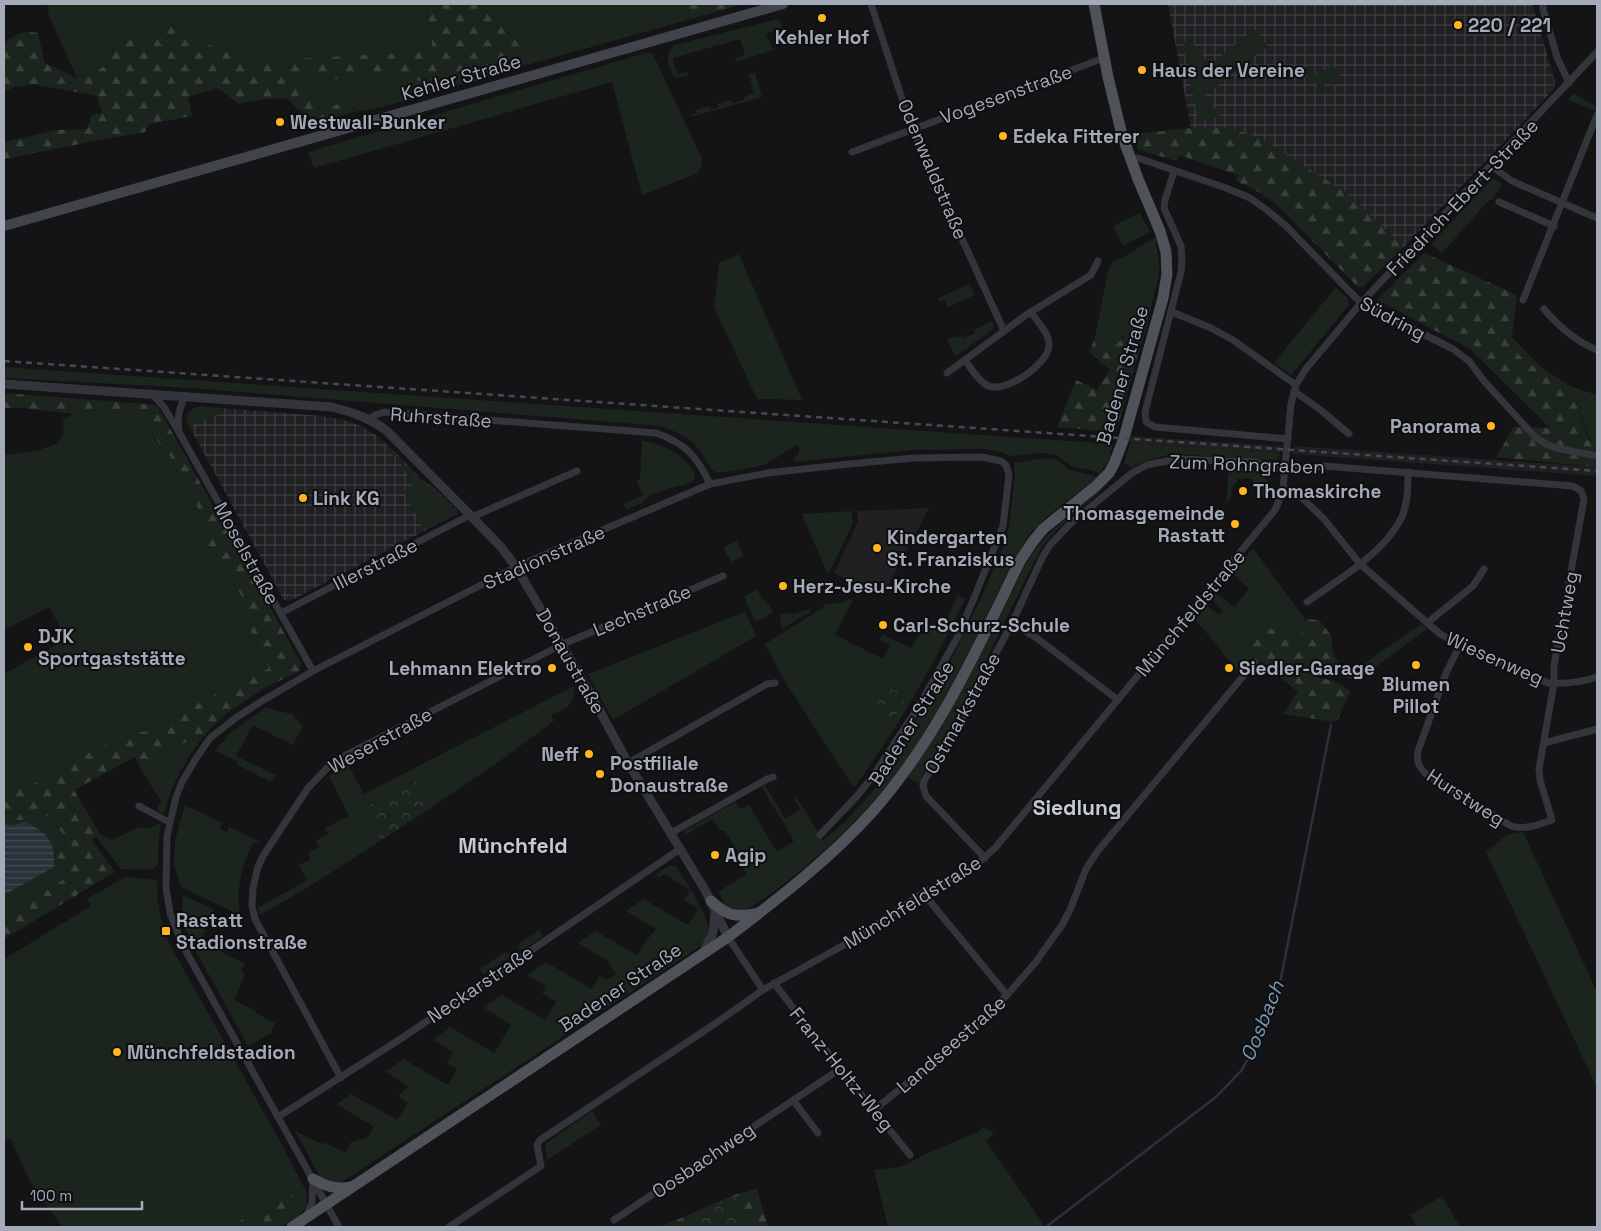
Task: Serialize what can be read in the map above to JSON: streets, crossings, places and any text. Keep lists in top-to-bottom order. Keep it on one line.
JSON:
{"streets":{"main road":["Kehler Straße","Badener Straße"],"street":["Vogesenstraße","Odenwaldstraße","Friedrich-Ebert-Straße","Südring","Ruhrstraße","Zum Rohngraben","Moselstraße","Stadionstraße","Illerstraße","Lechstraße","Uchtweg","Münchfeldstraße","Wiesenweg","Donaustraße","Ostmarkstraße","Weserstraße","Hurstweg","Neckarstraße","Landseestraße","Franz-Holtz-Weg","Oosbachweg"]},"crossings":[["Vogesenstraße","Odenwaldstraße"],["Vogesenstraße","Badener Straße"],["Friedrich-Ebert-Straße","Südring"],["Friedrich-Ebert-Straße","Zum Rohngraben"],["Friedrich-Ebert-Straße","Münchfeldstraße"],["Südring","Badener Straße"],["Badener Straße","Stadionstraße"],["Badener Straße","Donaustraße"],["Ruhrstraße","Moselstraße"],["Ruhrstraße","Stadionstraße"],["Ruhrstraße","Donaustraße"],["Zum Rohngraben","Uchtweg"],["Zum Rohngraben","Münchfeldstraße"],["Zum Rohngraben","Ostmarkstraße"],["Moselstraße","Stadionstraße"],["Moselstraße","Illerstraße"],["Stadionstraße","Donaustraße"],["Stadionstraße","Neckarstraße"],["Illerstraße","Donaustraße"],["Lechstraße","Donaustraße"],["Lechstraße","Weserstraße"],["Uchtweg","Wiesenweg"],["Uchtweg","Hurstweg"],["Münchfeldstraße","Wiesenweg"],["Münchfeldstraße","Ostmarkstraße"],["Münchfeldstraße","Franz-Holtz-Weg"],["Wiesenweg","Hurstweg"],["Donaustraße","Weserstraße"],["Donaustraße","Neckarstraße"],["Weserstraße","Neckarstraße"],["Landseestraße","Franz-Holtz-Weg"],["Franz-Holtz-Weg","Oosbachweg"]],"districts":["Siedlung","Münchfeld"],"water":["Oosbach"],"places":{"other":["Kehler Hof","220 / 221","Haus der Vereine","Westwall-Bunker","Edeka Fitterer","Panorama","Thomaskirche","Link KG","Thomasgemeinde Rastatt","Kindergarten St. Franziskus","Herz-Jesu-Kirche","Carl-Schurz-Schule","DJK Sportgaststätte","Blumen Pillot","Lehmann Elektro","Siedler-Garage","Neff","Postfiliale Donaustraße","Agip","Münchfeldstadion"],"transit":["Rastatt Stadionstraße"]},"scale_bar":"100 m"}
